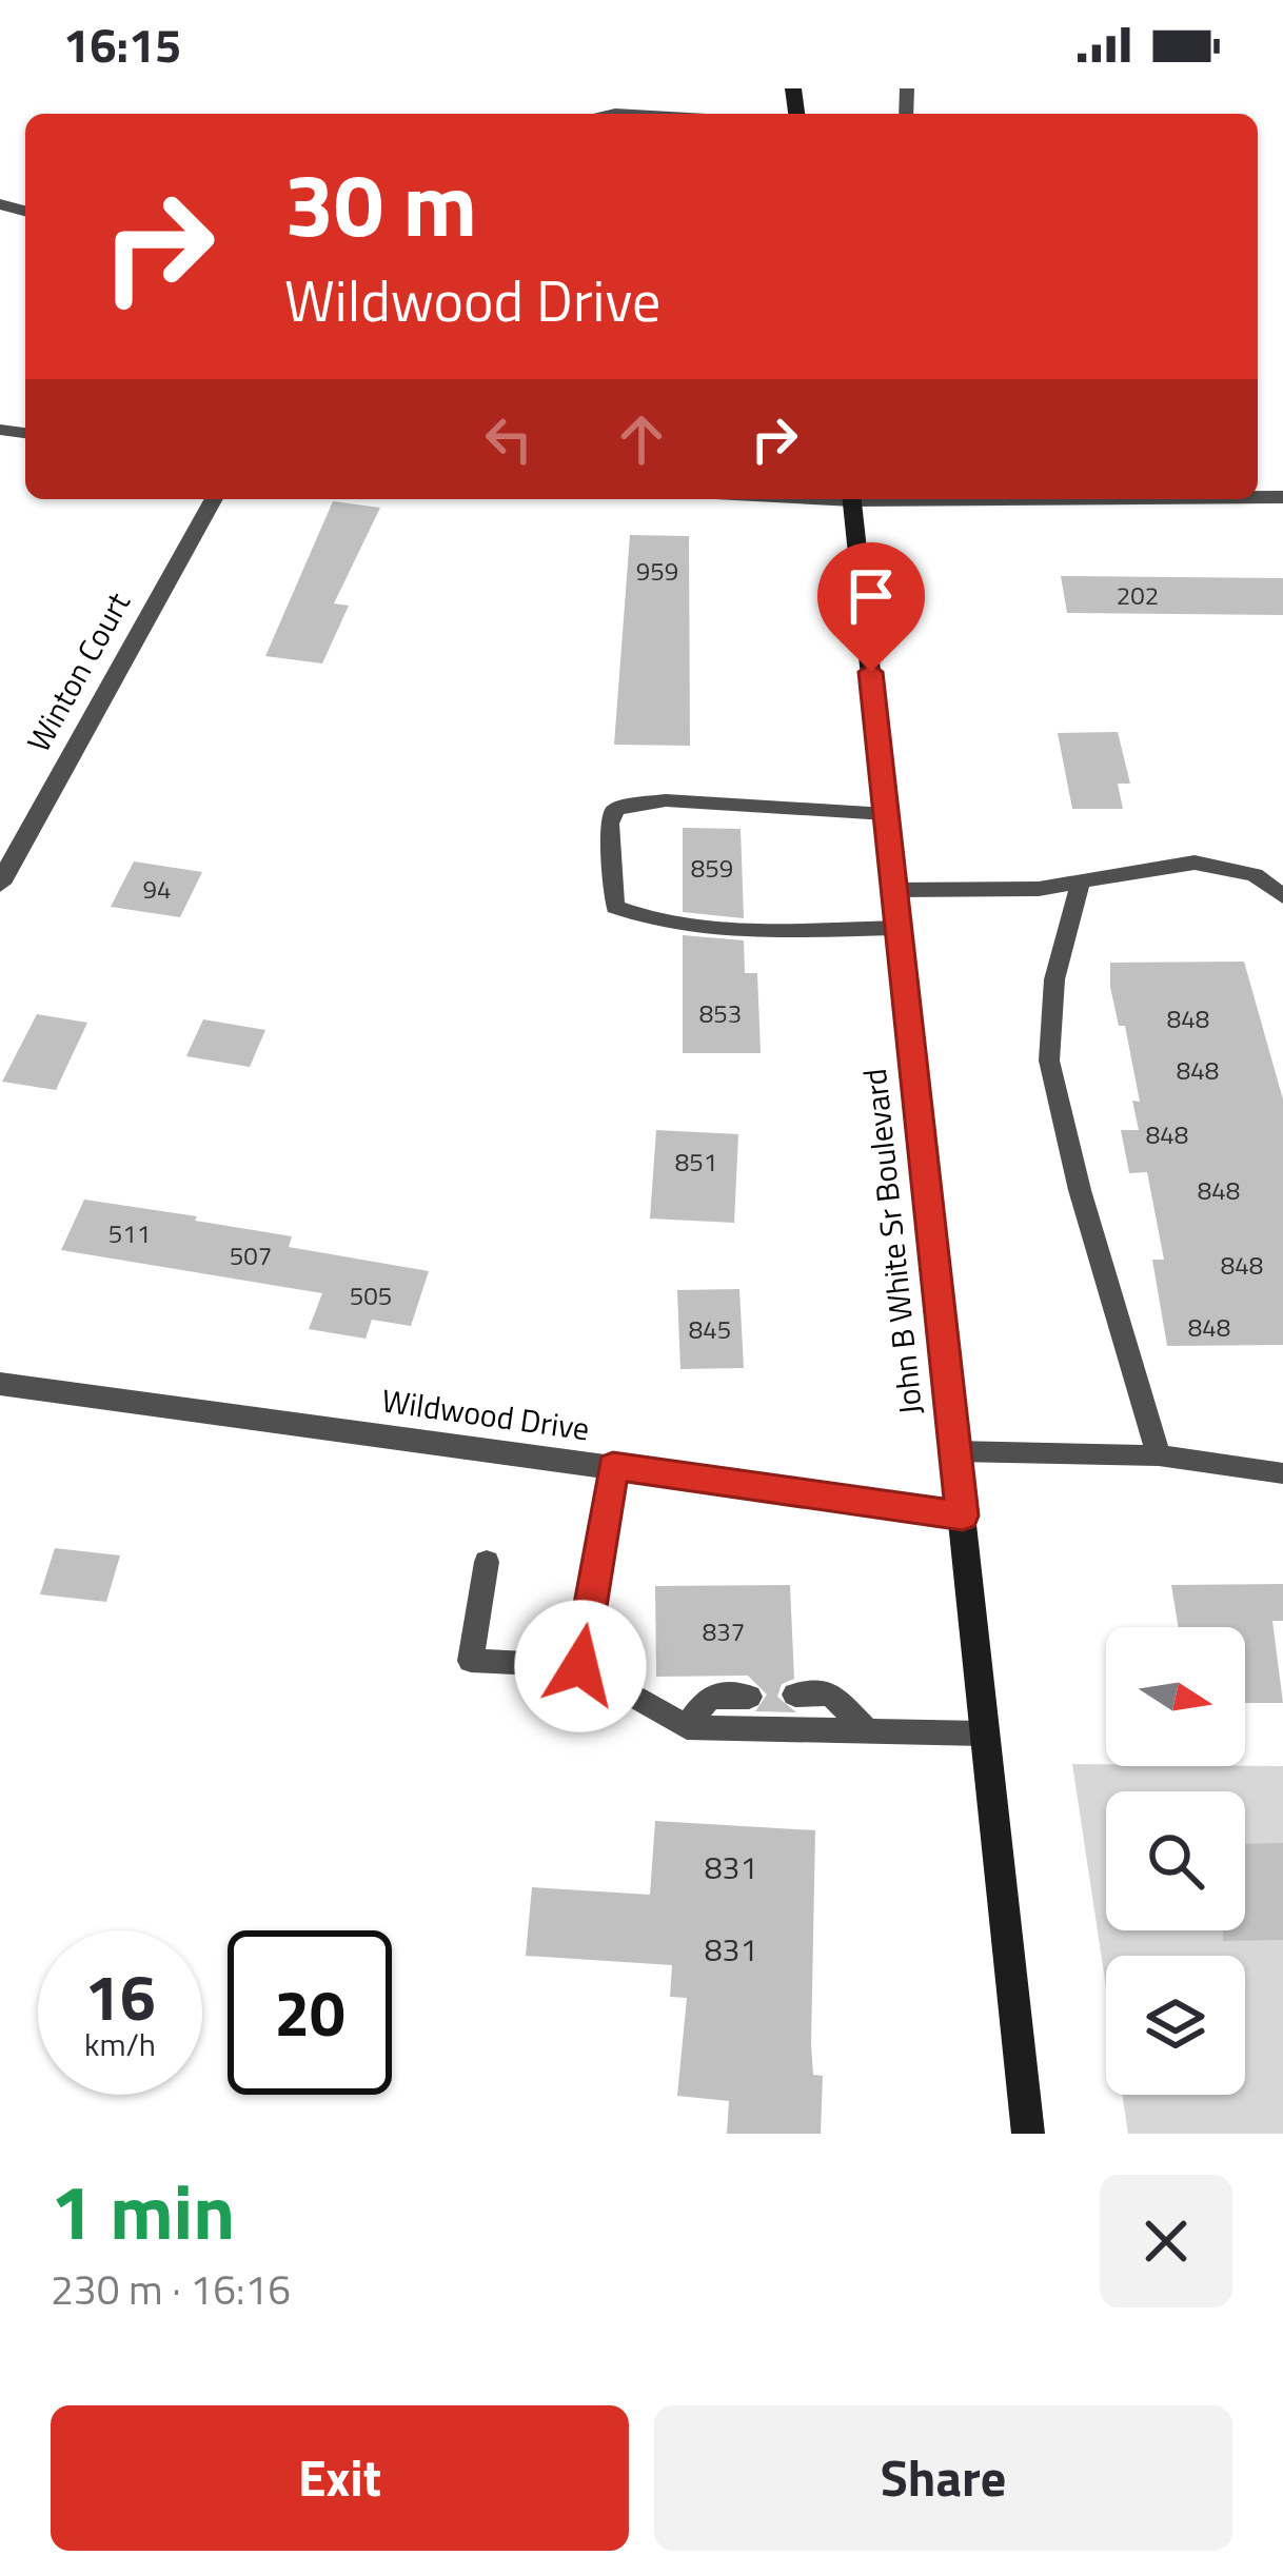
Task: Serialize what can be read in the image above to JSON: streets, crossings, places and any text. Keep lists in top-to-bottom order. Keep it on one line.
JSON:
{"streets":{"main road":["John B White Sr Boulevard"],"street":["Winton Court","Wildwood Drive"]},"crossings":[["John B White Sr Boulevard","Wildwood Drive"]],"house_numbers":["959","202","859","94","853","848","848","848","851","848","511","507","848","505","848","845","837","831","831"],"north":"right","page":{"status":"16:15","turn":["30 m","Wildwood Drive"],"speed":"16 km/h","limit":"20","heading":["1 min","230 m · 16:16"],"buttons":["Exit","Share"]}}
